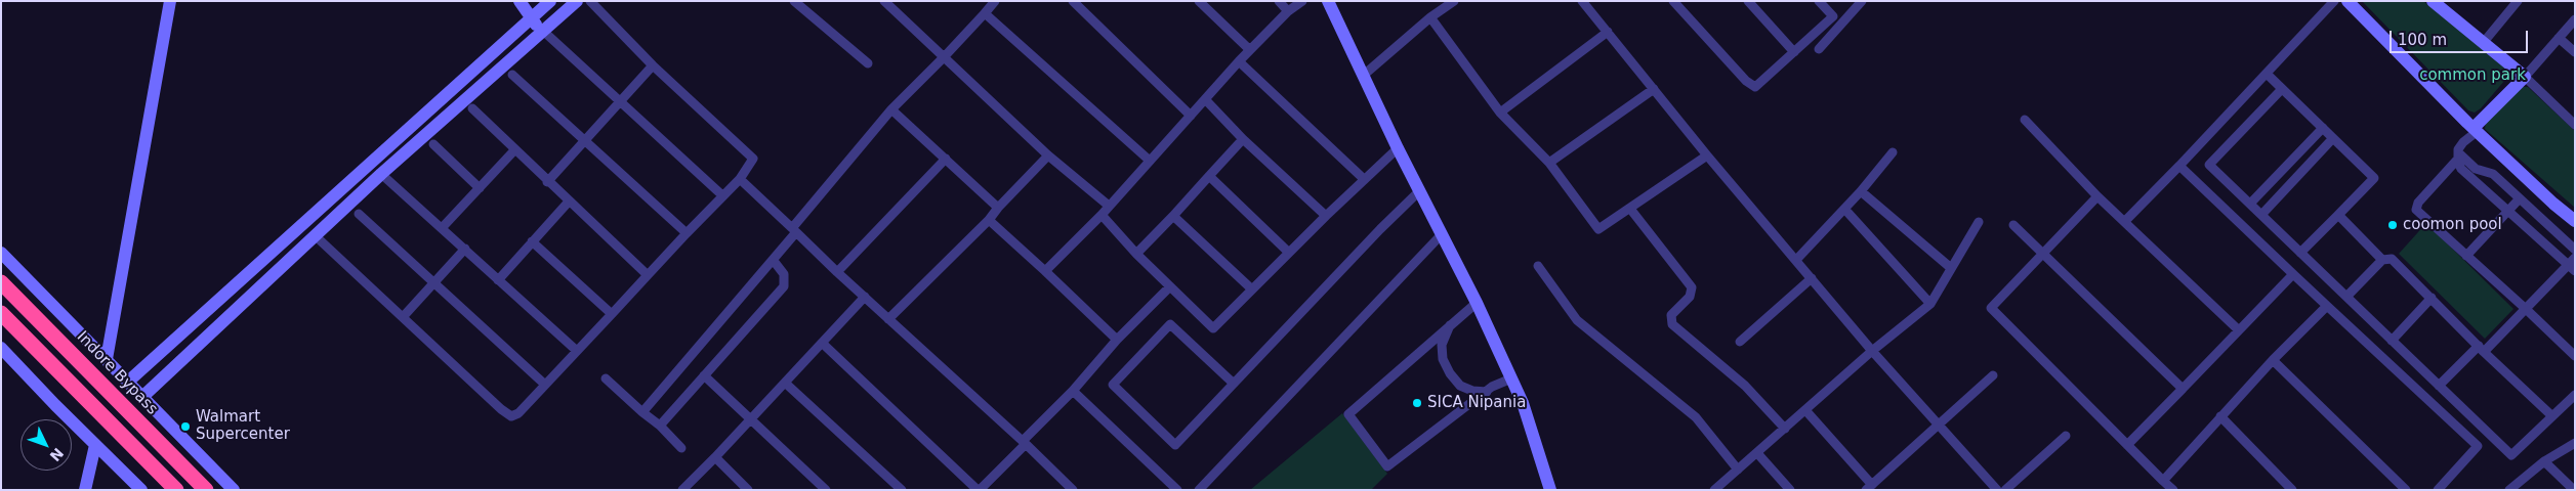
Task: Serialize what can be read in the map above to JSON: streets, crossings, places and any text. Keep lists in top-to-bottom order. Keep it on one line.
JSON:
{"streets":{"highway":["Indore Bypass"]},"parks":["common park"],"places":["coomon pool","SICA Nipania","Walmart Supercenter"],"scale_bar":"100 m","north":"bottom right"}
